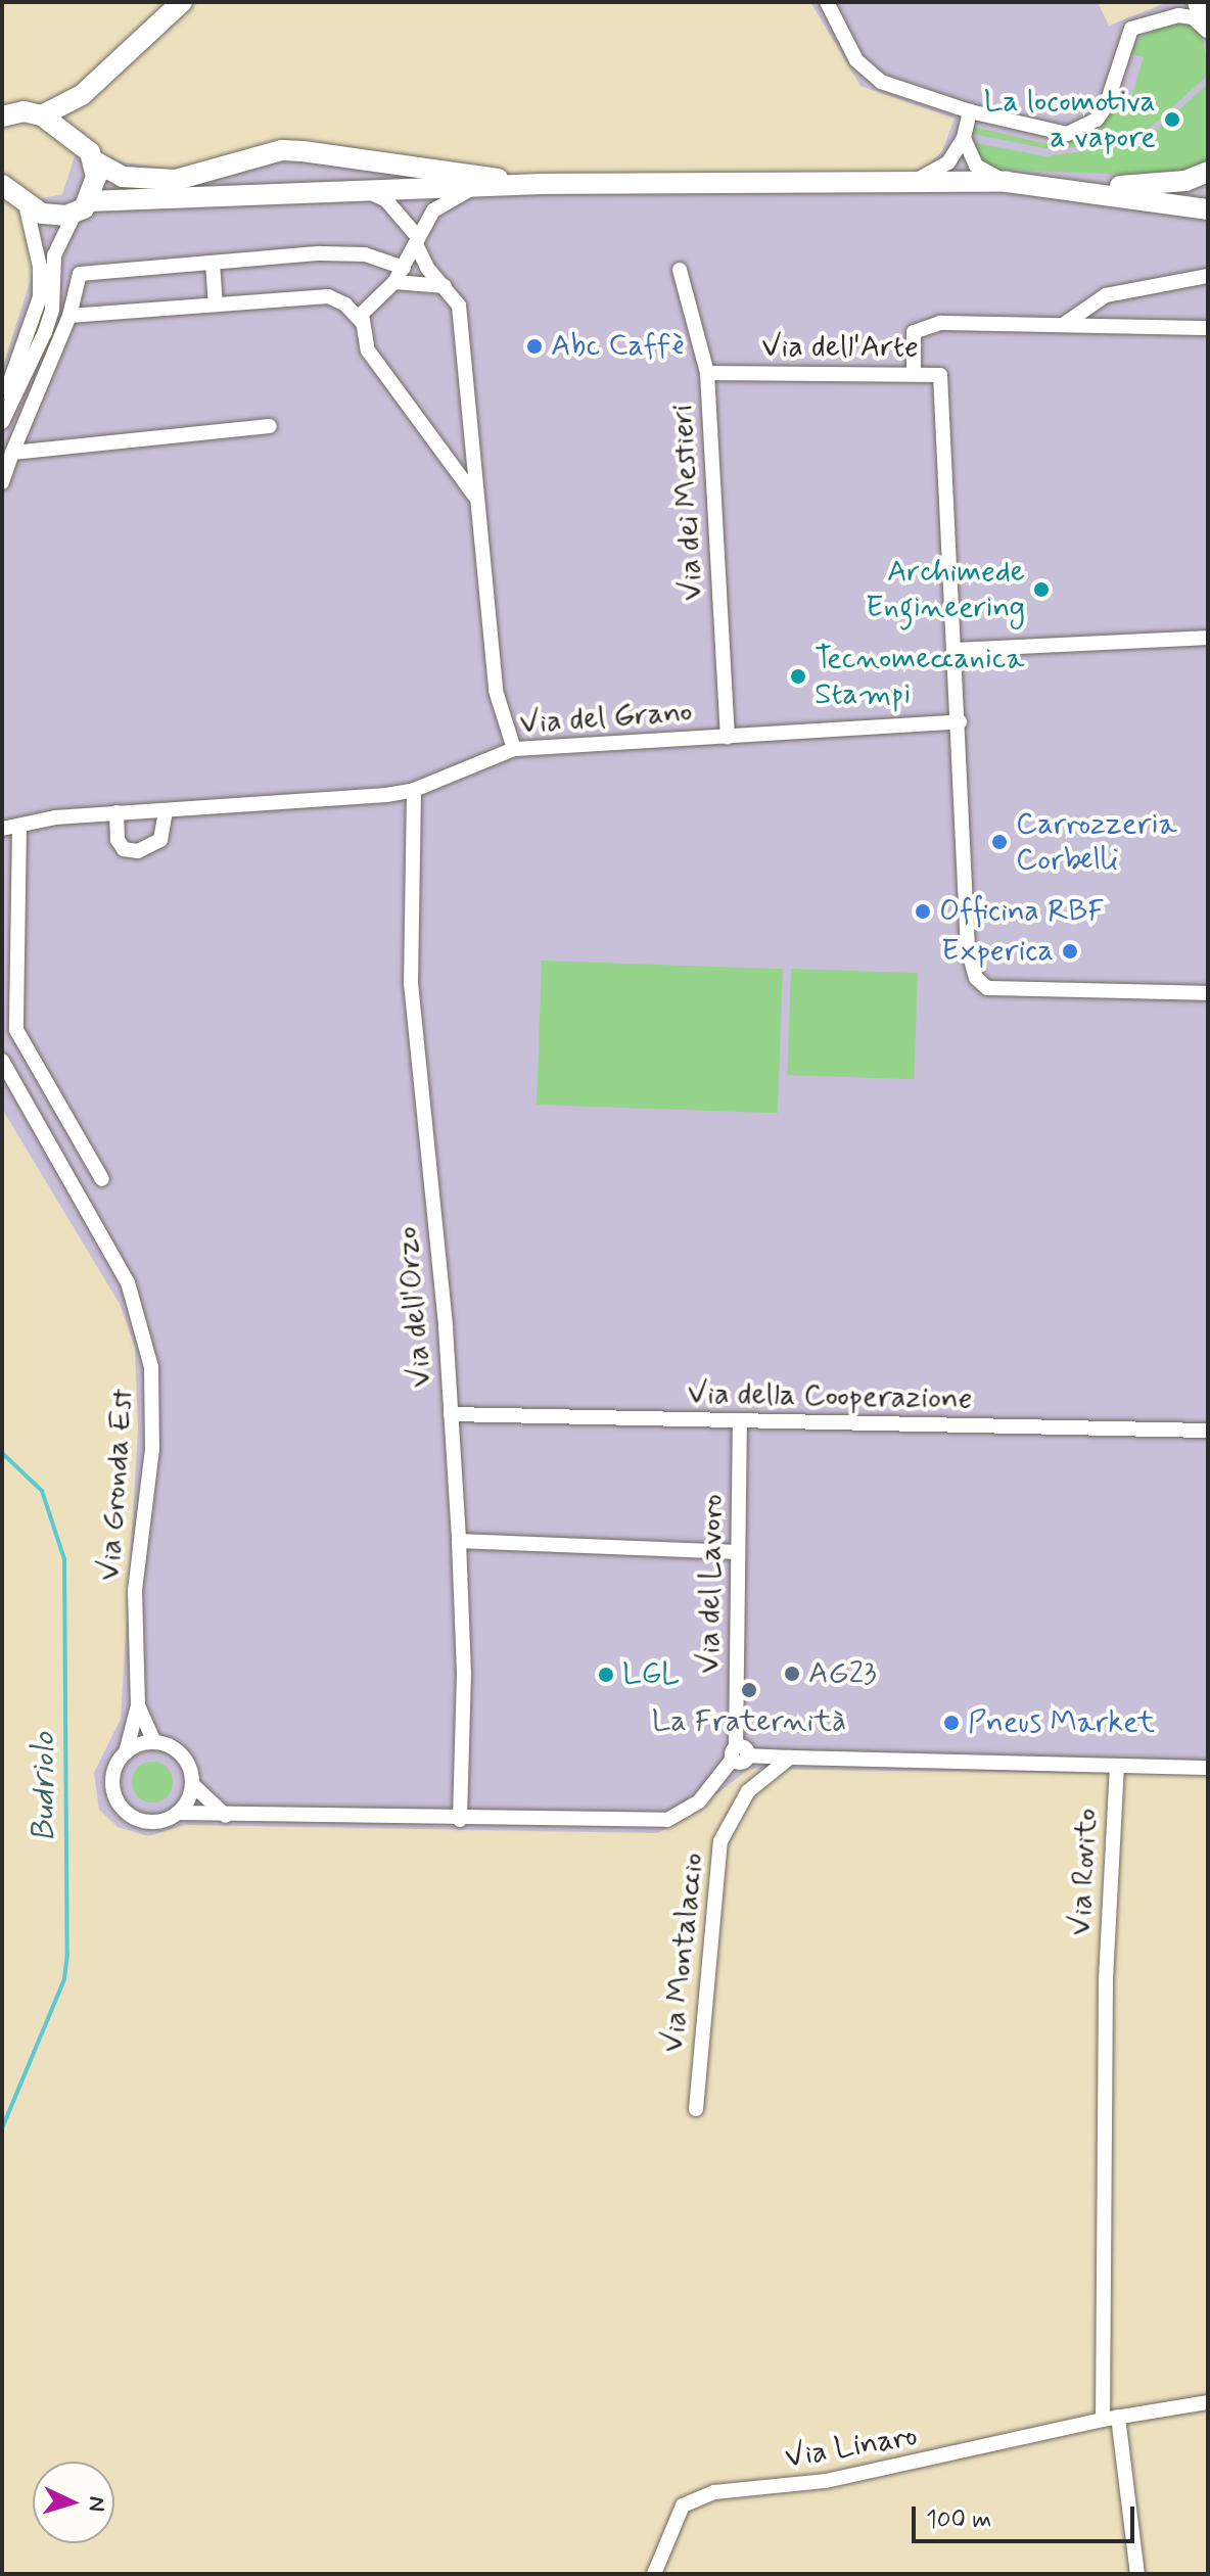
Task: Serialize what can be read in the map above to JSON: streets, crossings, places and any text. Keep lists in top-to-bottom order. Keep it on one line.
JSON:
{"streets":{"street":["Via dell'Arte","Via dei Mestieri","Via del Grano","Via dell'Orzo","Via della Cooperazione","Via Gronda Est","Via del Lavoro","Via Rovito","Via Montalaccio","Via Linaro"]},"crossings":[["Via dell'Arte","Via dei Mestieri"],["Via dell'Arte","Via del Grano"],["Via dei Mestieri","Via del Grano"],["Via del Grano","Via dell'Orzo"],["Via dell'Orzo","Via della Cooperazione"],["Via dell'Orzo","Via Gronda Est"],["Via della Cooperazione","Via del Lavoro"],["Via Gronda Est","Via del Lavoro"],["Via Rovito","Via Linaro"]],"water":["Budriolo"],"places":["La locomotiva a vapore","Abc Caffè","Archimede Engineering","Tecnomeccanica Stampi","Carrozzeria Corbelli","Officina RBF","Experica","AG23","LGL","La Fraternità","Pneus Market"],"scale_bar":"100 m","north":"right"}
